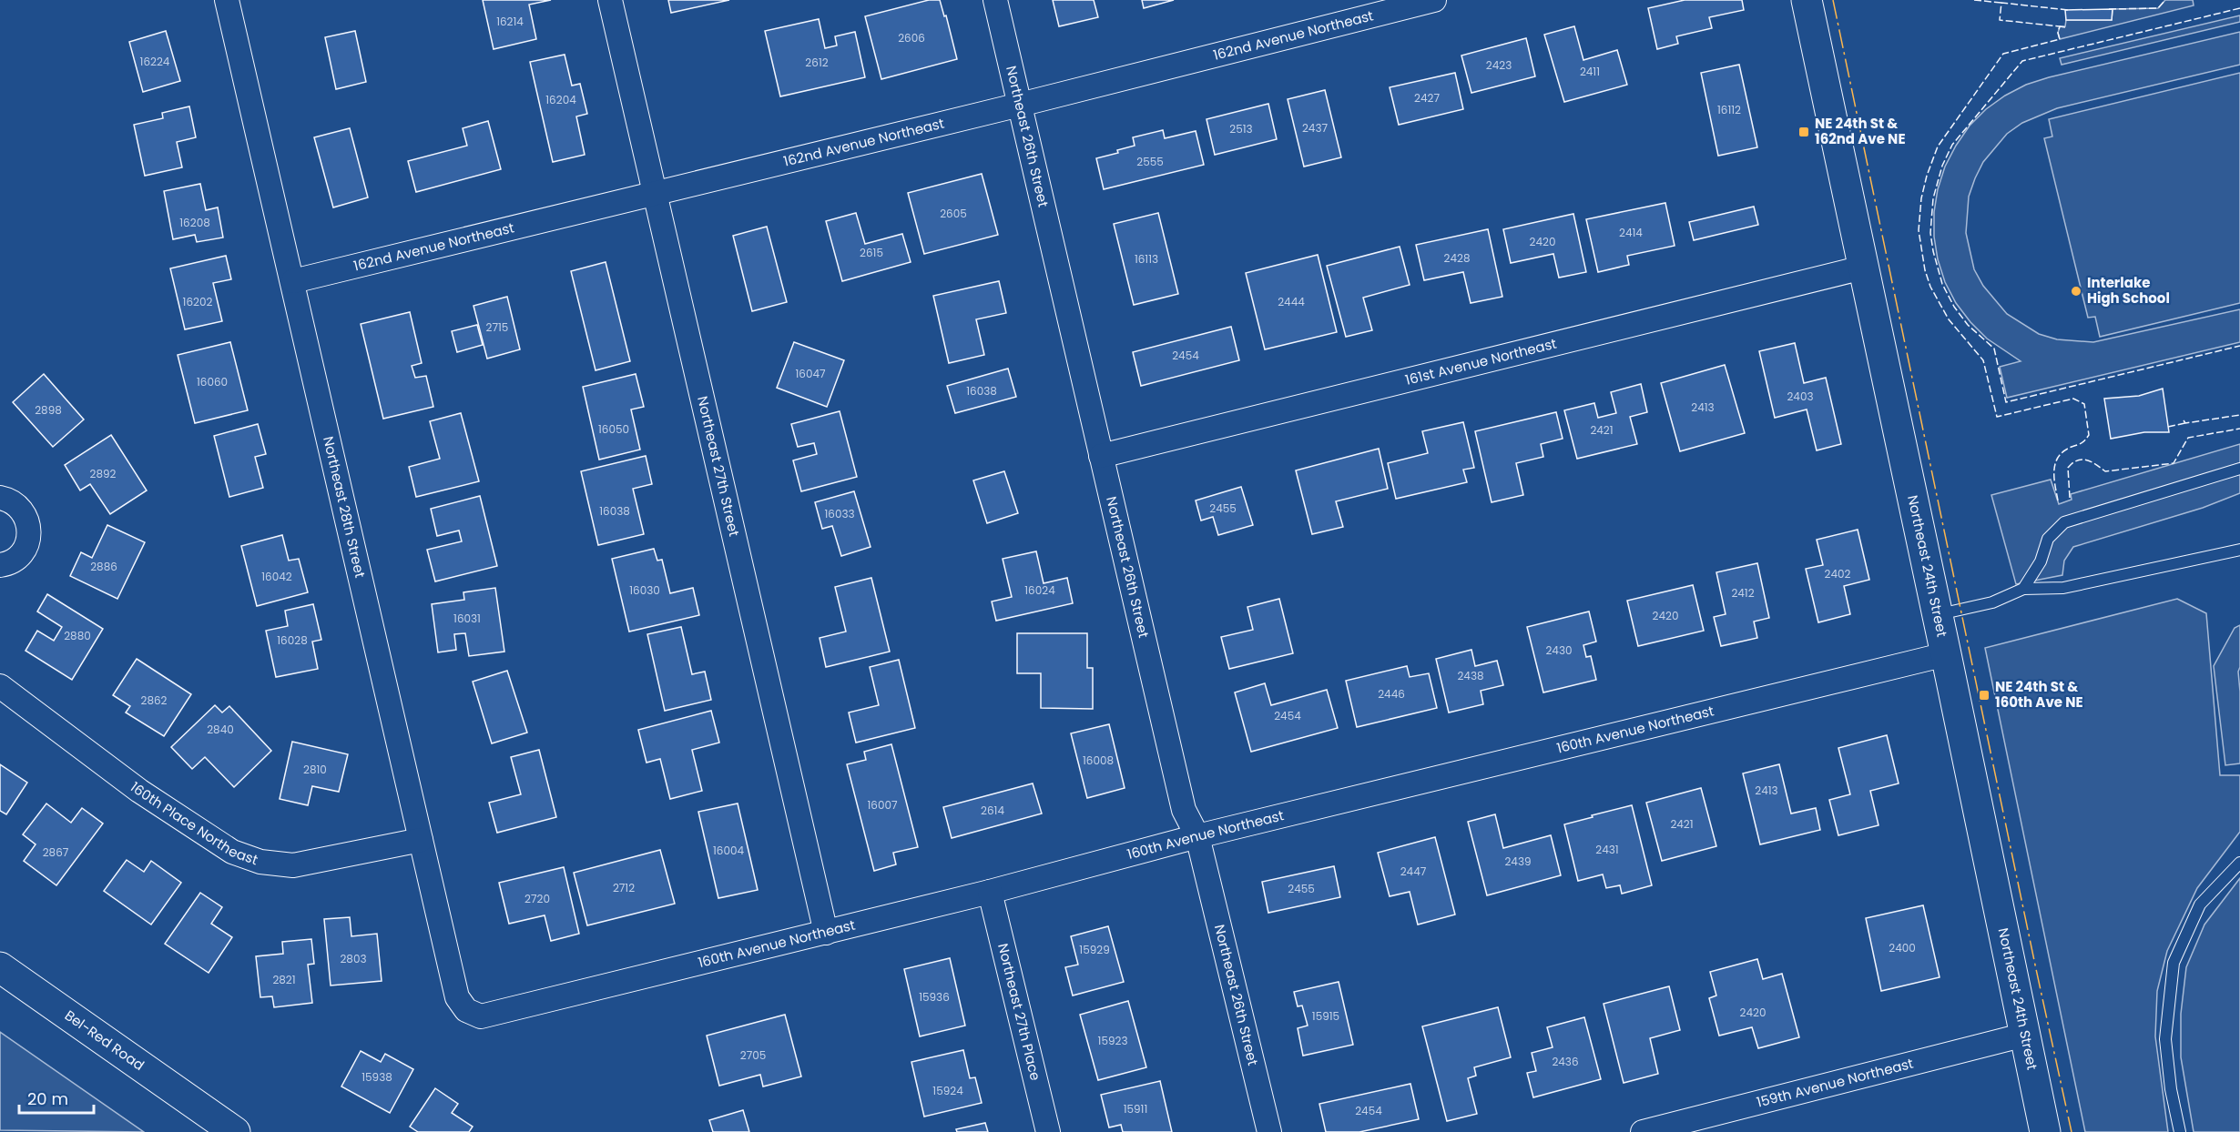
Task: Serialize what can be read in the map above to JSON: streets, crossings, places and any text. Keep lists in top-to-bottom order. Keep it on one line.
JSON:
{"streets":{"main road":["Northeast 24th Street","Bel-Red Road"],"street":["162nd Avenue Northeast","Northeast 26th Street","161st Avenue Northeast","Northeast 27th Street","Northeast 28th Street","160th Avenue Northeast","160th Place Northeast","Northeast 27th Place","159th Avenue Northeast"]},"crossings":[["162nd Avenue Northeast","Northeast 26th Street"],["162nd Avenue Northeast","Northeast 27th Street"],["162nd Avenue Northeast","Northeast 28th Street"],["Northeast 26th Street","161st Avenue Northeast"],["Northeast 26th Street","160th Avenue Northeast"],["161st Avenue Northeast","Northeast 24th Street"],["Northeast 27th Street","160th Avenue Northeast"],["Northeast 28th Street","160th Avenue Northeast"],["Northeast 28th Street","160th Place Northeast"],["Northeast 24th Street","160th Avenue Northeast"],["Northeast 24th Street","159th Avenue Northeast"],["160th Avenue Northeast","Northeast 27th Place"]],"places":{"transit":["NE 24th St & 162nd Ave NE","NE 24th St & 160th Ave NE"],"other":["Interlake High School"]},"house_numbers":["16214","2606","16224","2612","2423","2411","2427","16204","16112","2437","2513","2555","2605","16208","2414","2420","2615","2428","16113","16202","2444","2715","2454","16047","16060","16038","2403","2413","2898","16050","2421","2892","2455","16038","16033","2886","2402","16042","16030","16024","2412","2420","16031","2880","16028","2430","2438","2446","2862","2454","2840","16008","2810","2413","16007","2614","2421","2431","16004","2867","2439","2447","2712","2455","2720","2400","15929","2803","2821","15936","2420","15915","15923","2705","2436","15938","15924","15911","2454"],"scale_bar":"20 m"}
